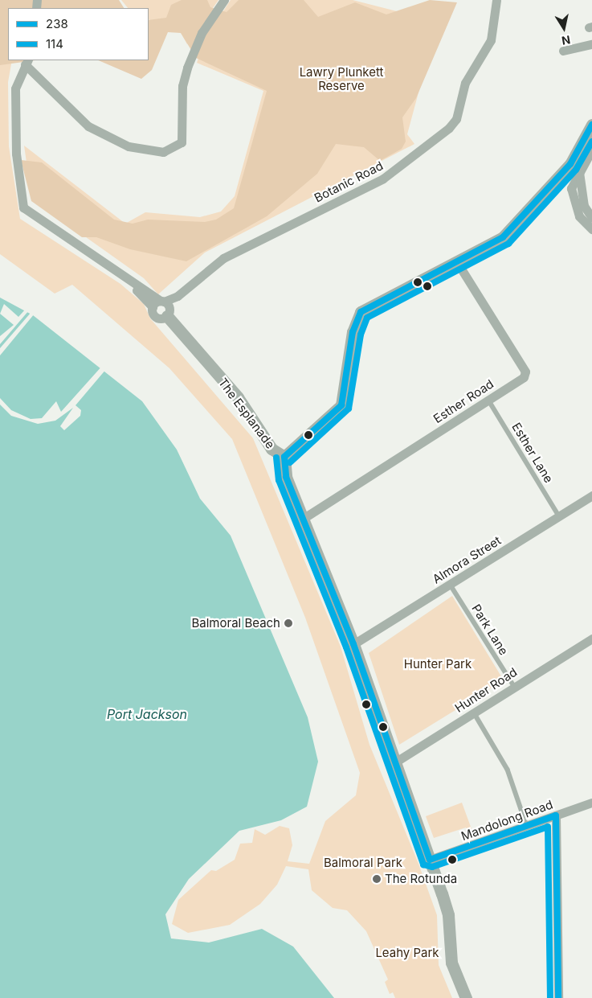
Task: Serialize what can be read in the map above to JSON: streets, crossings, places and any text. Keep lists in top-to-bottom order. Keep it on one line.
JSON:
{"streets":{"street":["Botanic Road","Esther Road","The Esplanade","Almora Street","Hunter Road","Mandolong Road"],"lane":["Esther Lane","Park Lane"]},"crossings":[["Botanic Road","The Esplanade"],["Esther Road","The Esplanade"],["Esther Road","Esther Lane"],["The Esplanade","Almora Street"],["The Esplanade","Hunter Road"],["The Esplanade","Mandolong Road"],["Esther Lane","Almora Street"],["Almora Street","Park Lane"],["Park Lane","Hunter Road"]],"water":["Port Jackson"],"parks":["Lawry Plunkett Reserve","Hunter Park","Balmoral Park","Leahy Park"],"places":["Balmoral Beach","The Rotunda"],"lines":["transit line 238","transit line 114"],"legend":["238","114"],"north":"bottom"}
